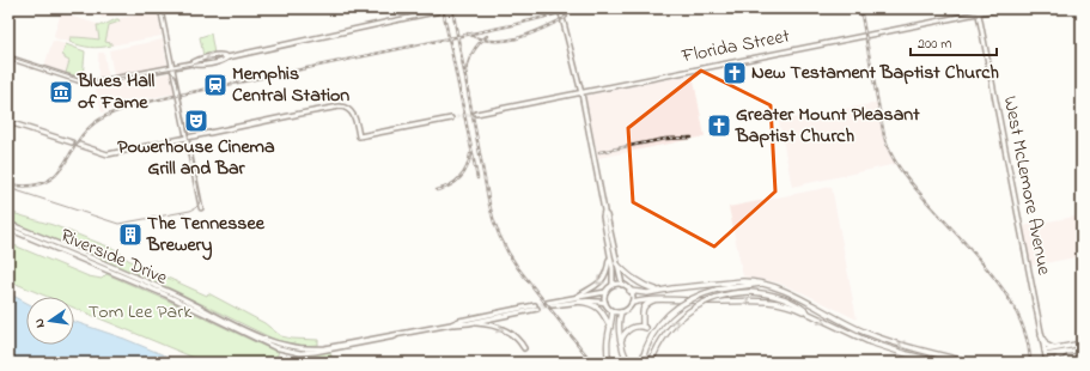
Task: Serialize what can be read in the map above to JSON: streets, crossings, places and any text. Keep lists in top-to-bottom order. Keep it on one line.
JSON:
{"streets":{"main road":["Florida Street","West McLemore Avenue","Riverside Drive"]},"crossings":[["Florida Street","West McLemore Avenue"]],"parks":["Tom Lee Park"],"places":{"church":["New Testament Baptist Church","Greater Mount Pleasant Baptist Church"],"station":["Memphis Central Station"],"museum":["Blues Hall of Fame"],"theatre":["Powerhouse Cinema Grill and Bar"],"building":["The Tennessee Brewery"]},"scale_bar":"200 m","north":"left"}
